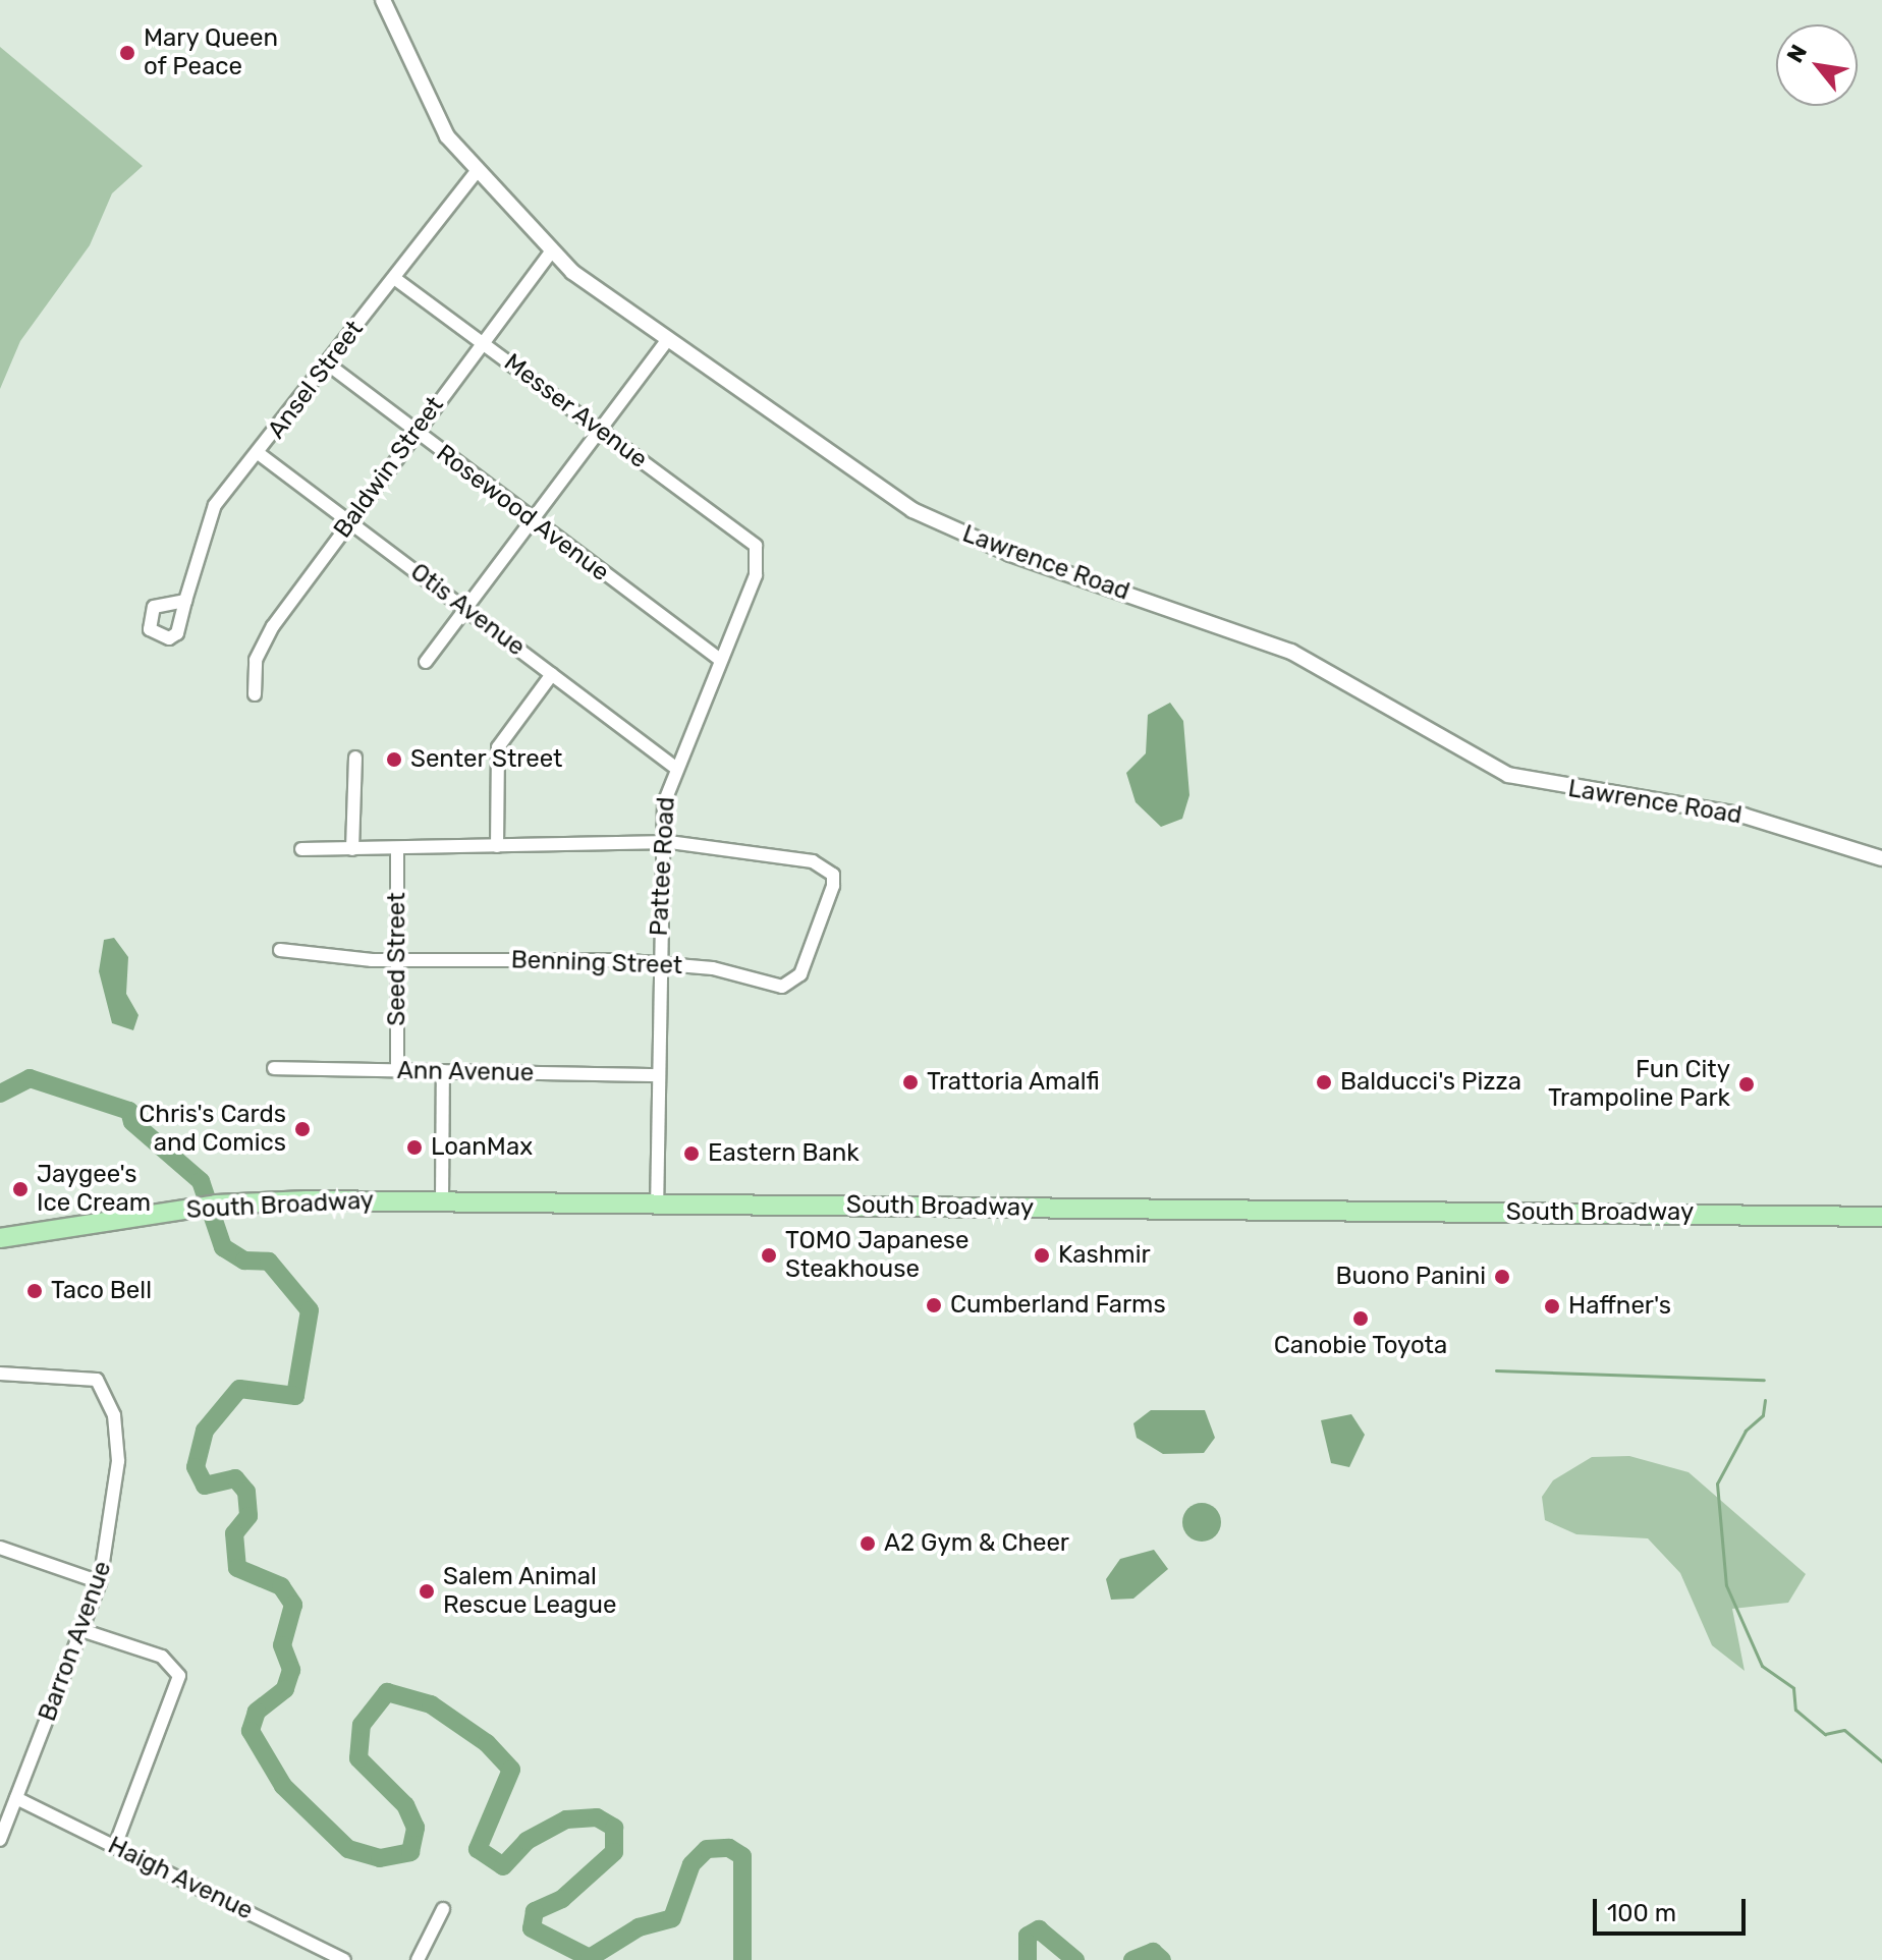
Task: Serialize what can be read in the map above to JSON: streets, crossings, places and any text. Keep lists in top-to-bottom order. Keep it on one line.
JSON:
{"streets":{"main road":["South Broadway"],"street":["Ansel Street","Messer Avenue","Baldwin Street","Rosewood Avenue","Lawrence Road","Otis Avenue","Pattee Road","Seed Street","Benning Street","Ann Avenue","Barron Avenue","Haigh Avenue"]},"crossings":[["Ansel Street","Messer Avenue"],["Ansel Street","Rosewood Avenue"],["Ansel Street","Lawrence Road"],["Ansel Street","Otis Avenue"],["Messer Avenue","Baldwin Street"],["Messer Avenue","Pattee Road"],["Baldwin Street","Rosewood Avenue"],["Baldwin Street","Lawrence Road"],["Baldwin Street","Otis Avenue"],["Rosewood Avenue","Pattee Road"],["Otis Avenue","Pattee Road"],["Pattee Road","Benning Street"],["Pattee Road","Ann Avenue"],["Pattee Road","South Broadway"],["Seed Street","Benning Street"],["Seed Street","Ann Avenue"],["Barron Avenue","Haigh Avenue"]],"places":["Mary Queen of Peace","Senter Street","Trattoria Amalfi","Balducci's Pizza","Fun City Trampoline Park","Chris's Cards and Comics","LoanMax","Eastern Bank","Jaygee's Ice Cream","TOMO Japanese Steakhouse","Kashmir","Buono Panini","Taco Bell","Cumberland Farms","Haffner's","Canobie Toyota","A2 Gym & Cheer","Salem Animal Rescue League"],"scale_bar":"100 m","north":"top left"}
